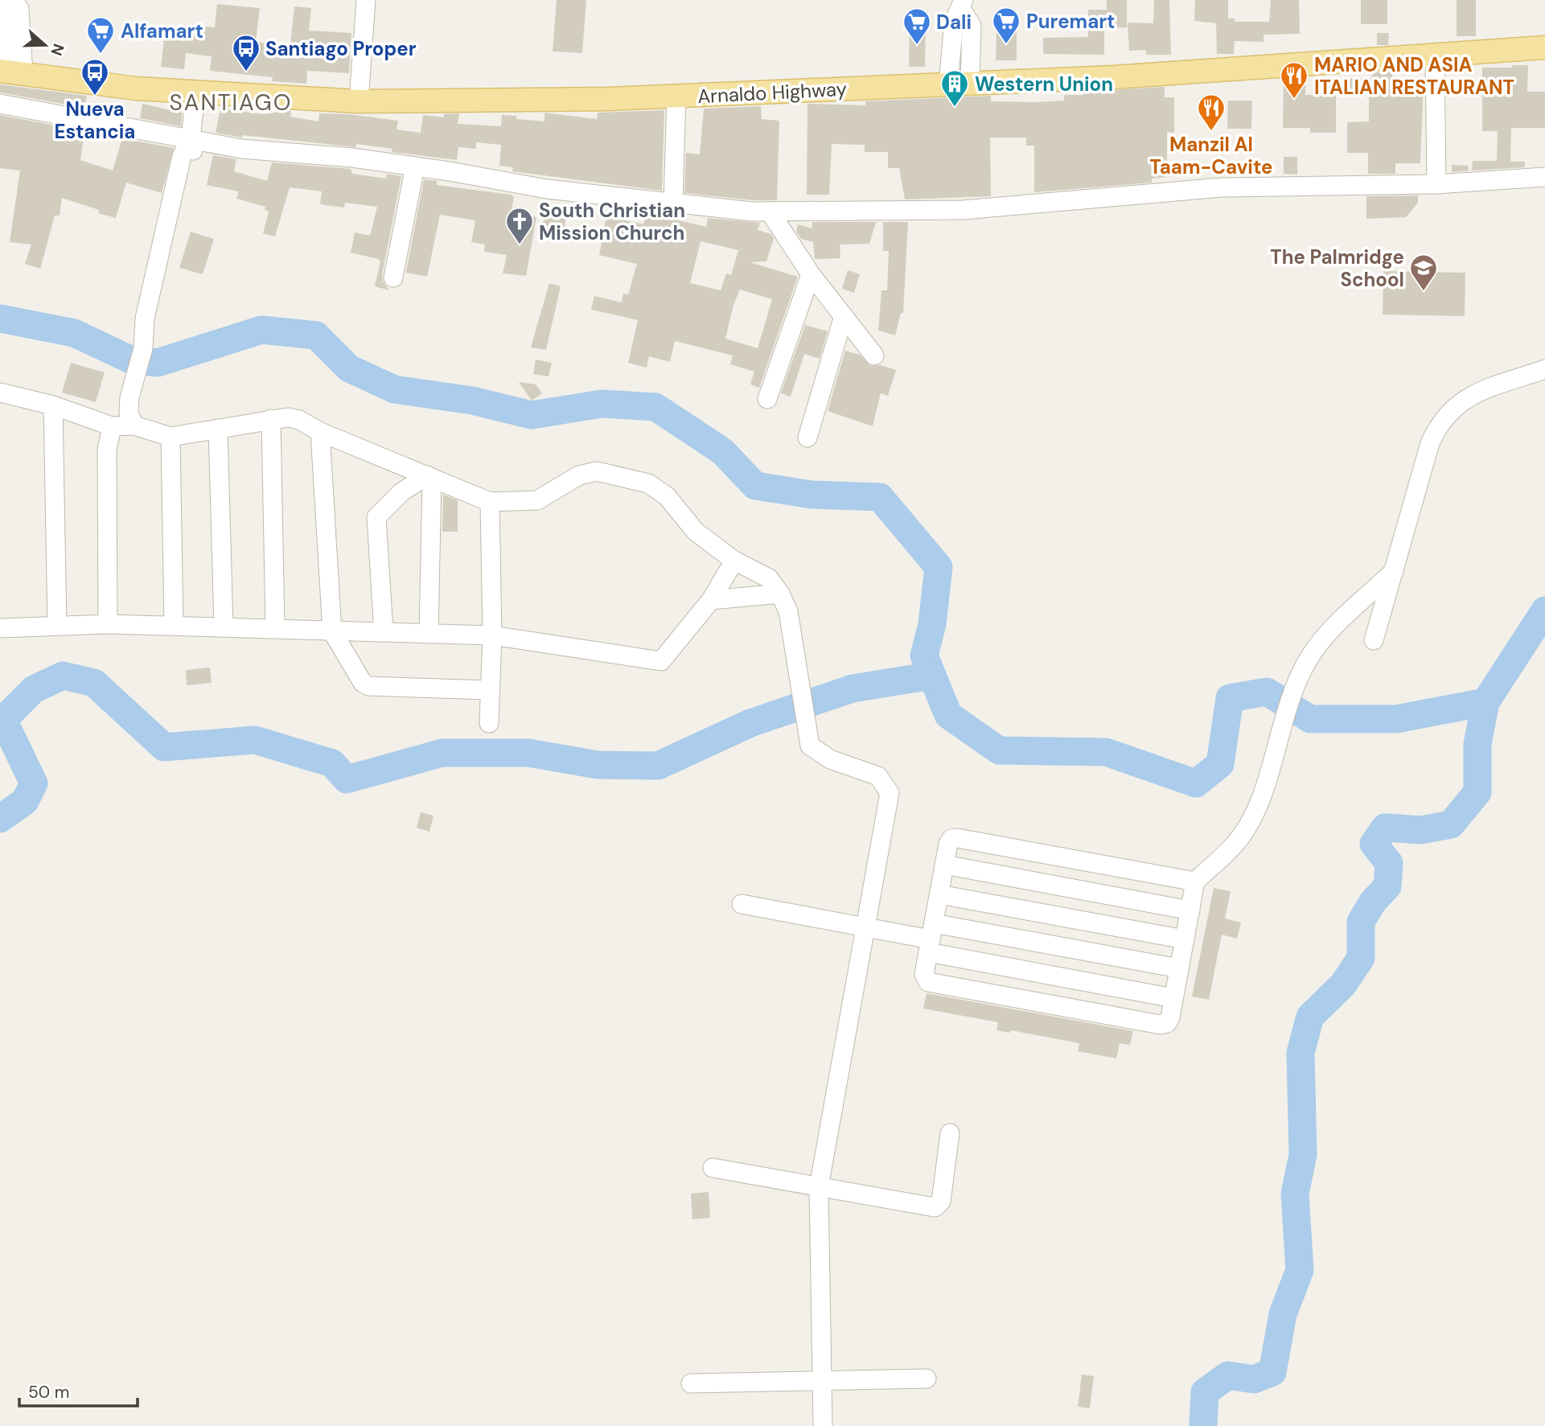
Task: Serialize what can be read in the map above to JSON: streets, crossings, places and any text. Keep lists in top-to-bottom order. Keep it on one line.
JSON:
{"streets":{"main road":["Arnaldo Highway"]},"districts":["SANTIAGO"],"places":{"supermarket":["Puremart","Dali","Alfamart"],"bus stop":["Santiago Proper","Nueva Estancia"],"restaurant":["MARIO AND ASIA ITALIAN RESTAURANT","Manzil Al Taam-Cavite"],"building":["Western Union"],"church":["South Christian Mission Church"],"school or university":["The Palmridge School"]},"scale_bar":"50 m","north":"right"}
